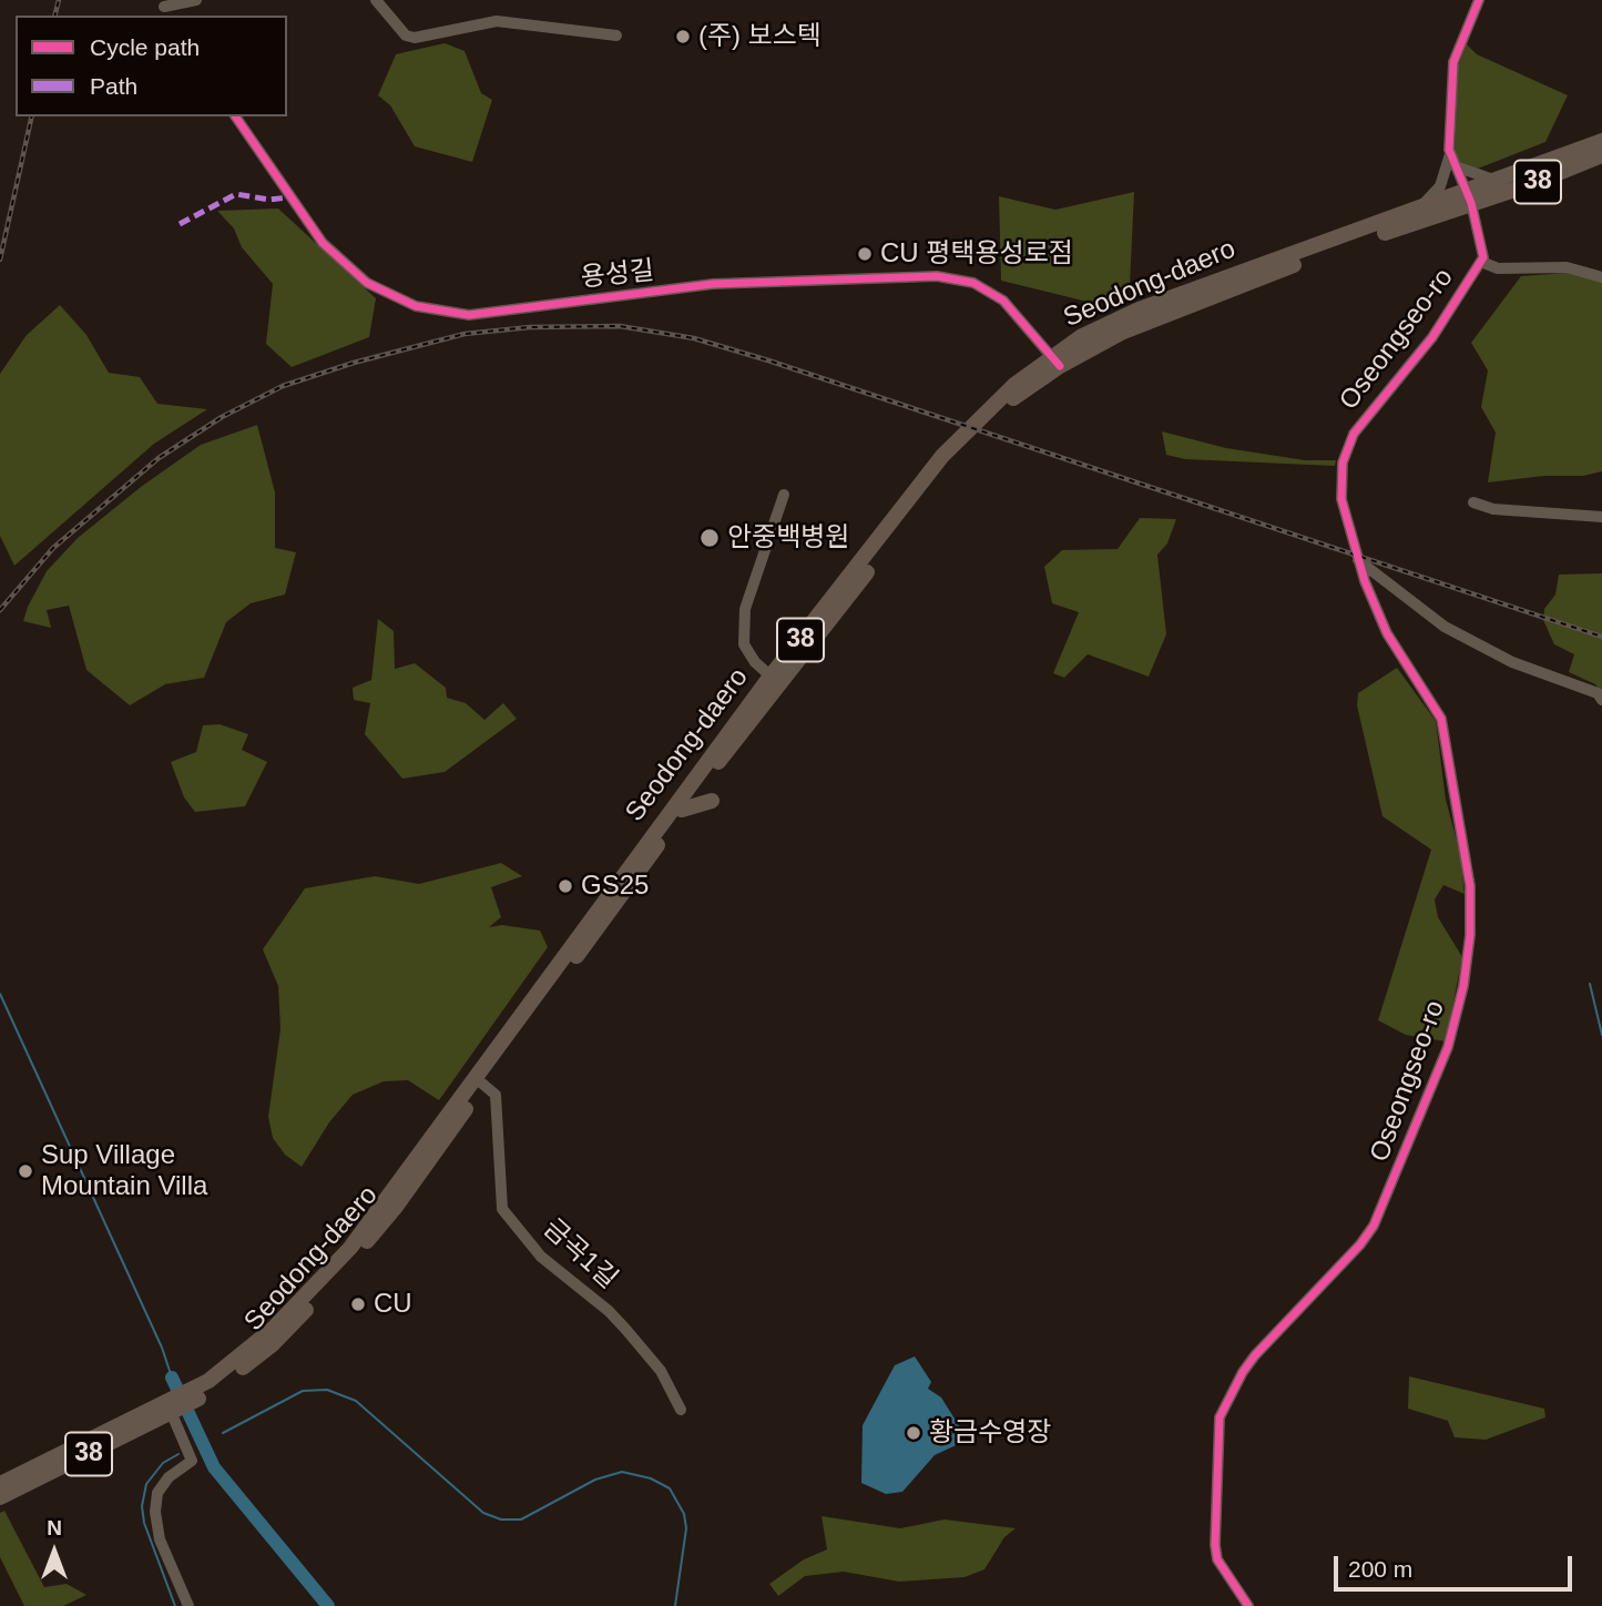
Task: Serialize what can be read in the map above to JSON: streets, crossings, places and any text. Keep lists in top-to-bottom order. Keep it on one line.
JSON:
{"streets":{"main road":["38","Seodong-daero"],"street":["용성길","Oseongseo-ro","금곡1길"]},"crossings":[["용성길","Seodong-daero"],["Seodong-daero","Oseongseo-ro"],["Seodong-daero","금곡1길"]],"places":["(주) 보스텍","CU 평택용성로점","안중백병원","GS25","Sup Village Mountain Villa","CU","황금수영장"],"legend":["Cycle path","Path"],"scale_bar":"200 m","north":"top"}
